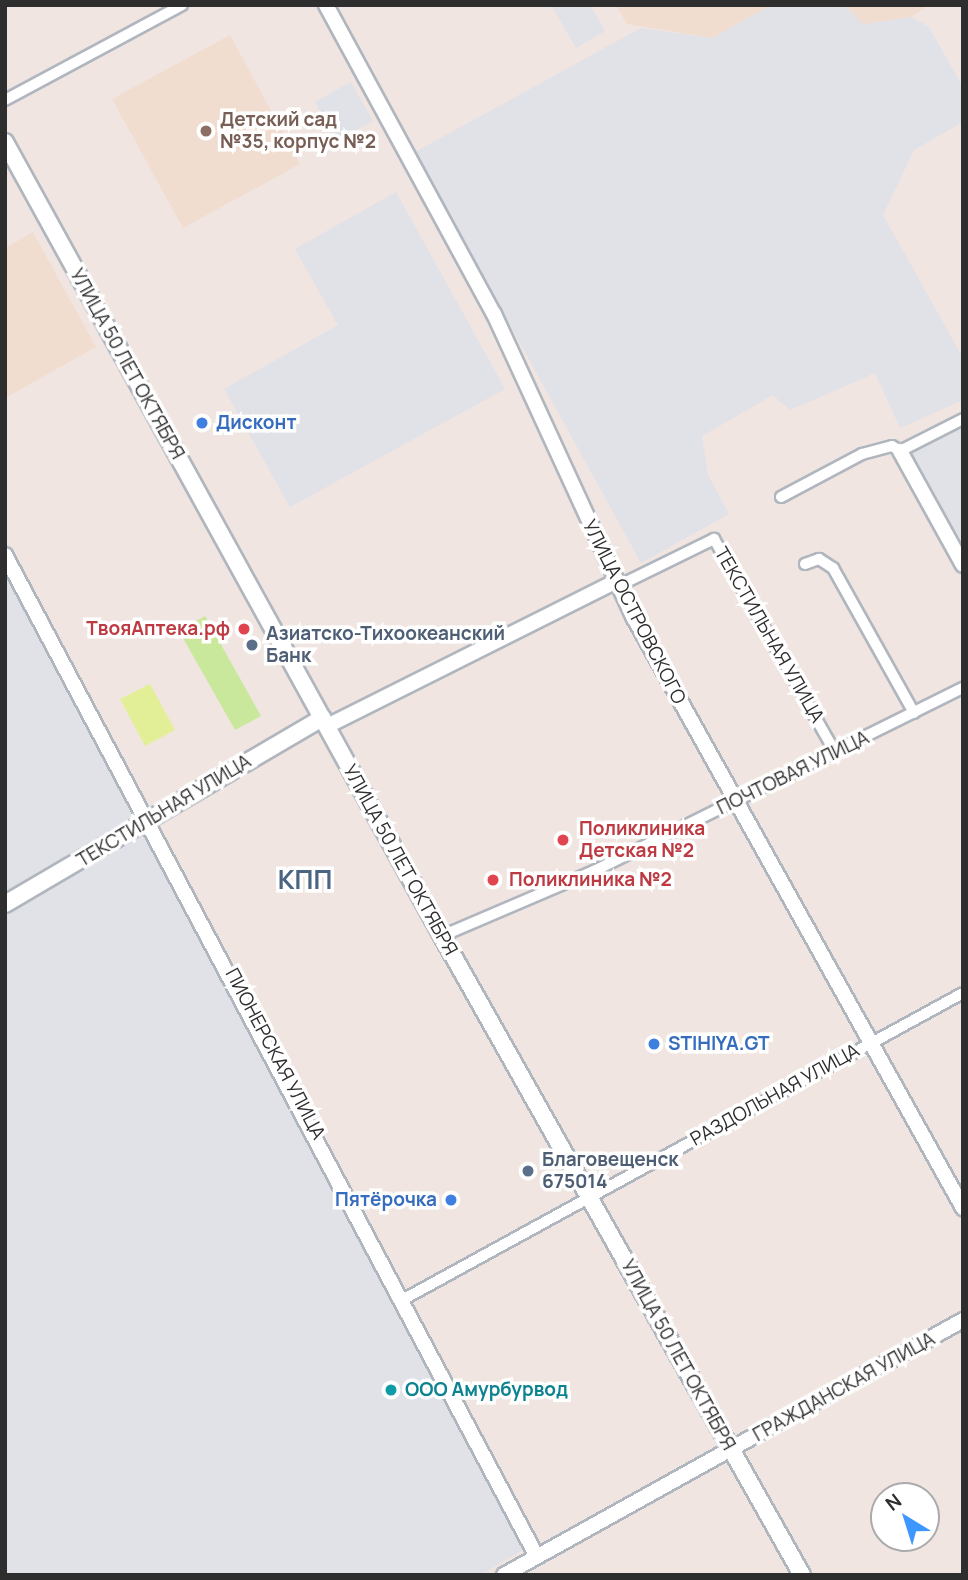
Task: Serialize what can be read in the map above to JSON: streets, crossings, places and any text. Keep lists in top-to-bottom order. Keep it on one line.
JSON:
{"streets":{"main road":["УЛИЦА 50 ЛЕТ ОКТЯБРЯ","ТЕКСТИЛЬНАЯ УЛИЦА"],"street":["УЛИЦА ОСТРОВСКОГО","ПОЧТОВАЯ УЛИЦА","ПИОНЕРСКАЯ УЛИЦА","РАЗДОЛЬНАЯ УЛИЦА","ГРАЖДАНСКАЯ УЛИЦА"]},"crossings":[["УЛИЦА 50 ЛЕТ ОКТЯБРЯ","ТЕКСТИЛЬНАЯ УЛИЦА"],["УЛИЦА 50 ЛЕТ ОКТЯБРЯ","ПОЧТОВАЯ УЛИЦА"],["УЛИЦА 50 ЛЕТ ОКТЯБРЯ","РАЗДОЛЬНАЯ УЛИЦА"],["УЛИЦА 50 ЛЕТ ОКТЯБРЯ","ГРАЖДАНСКАЯ УЛИЦА"],["УЛИЦА ОСТРОВСКОГО","ТЕКСТИЛЬНАЯ УЛИЦА"],["УЛИЦА ОСТРОВСКОГО","ПОЧТОВАЯ УЛИЦА"],["УЛИЦА ОСТРОВСКОГО","РАЗДОЛЬНАЯ УЛИЦА"],["ТЕКСТИЛЬНАЯ УЛИЦА","ПОЧТОВАЯ УЛИЦА"],["ТЕКСТИЛЬНАЯ УЛИЦА","ПИОНЕРСКАЯ УЛИЦА"],["ПИОНЕРСКАЯ УЛИЦА","РАЗДОЛЬНАЯ УЛИЦА"],["ПИОНЕРСКАЯ УЛИЦА","ГРАЖДАНСКАЯ УЛИЦА"]],"districts":["КПП"],"places":["Детский сад №35, корпус №2","Дисконт","ТвояАптека.рф","Азиатско-Тихоокеанский Банк","Поликлиника Детская №2","Поликлиника №2","STIHIYA.GT","Благовещенск 675014","Пятёрочка","ООО Амурбурвод"],"north":"top left"}
